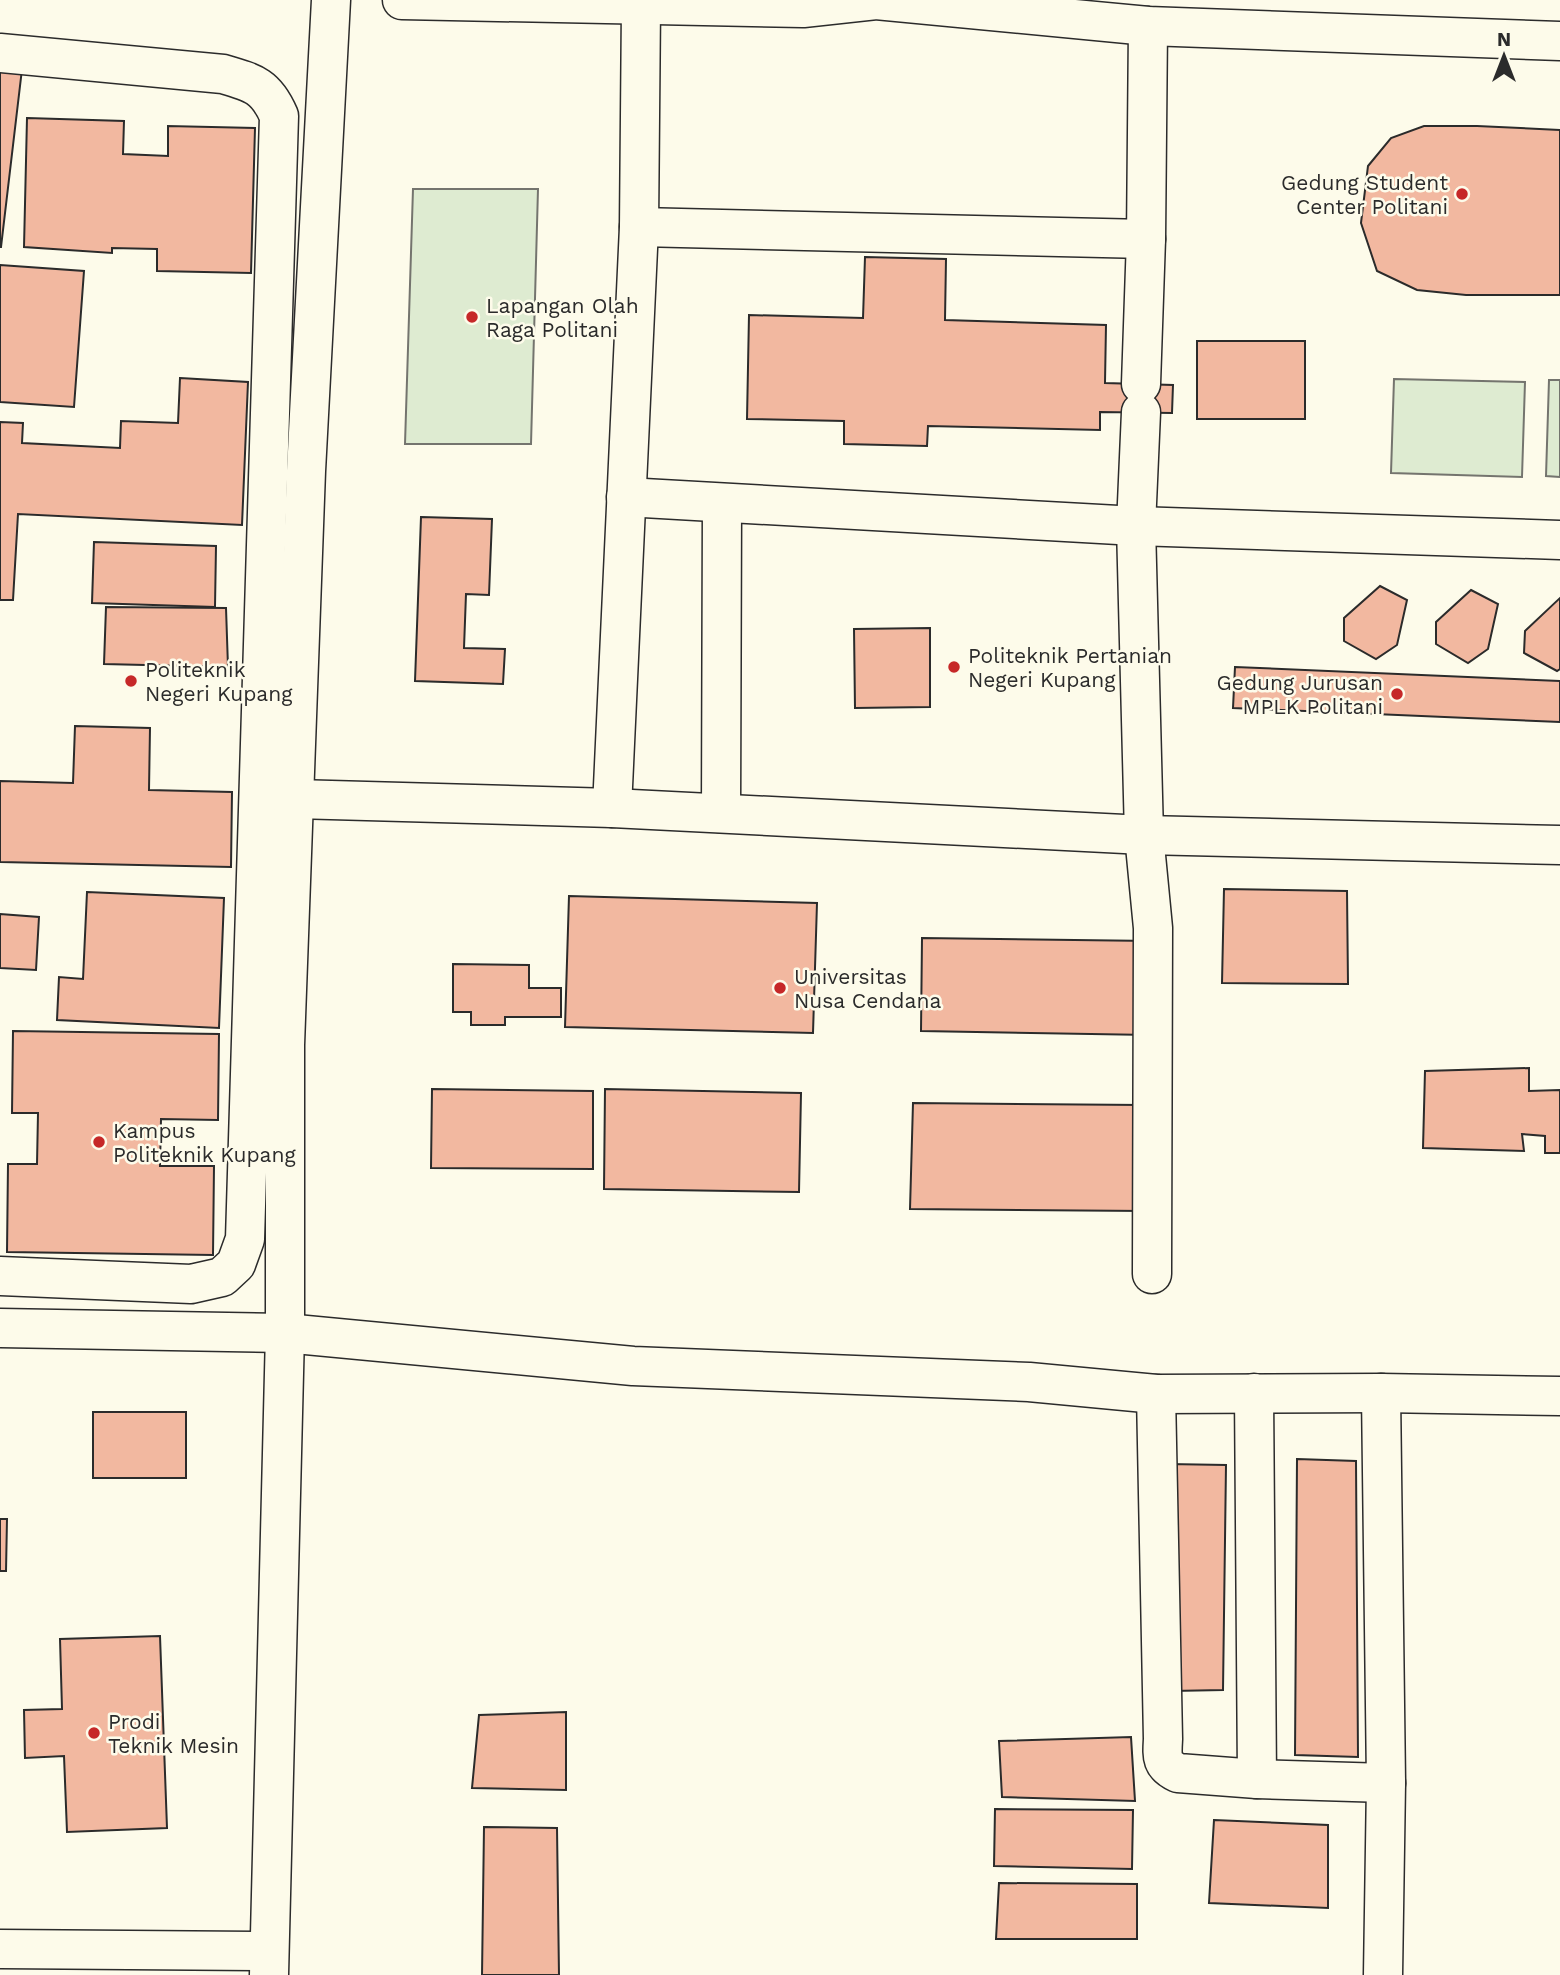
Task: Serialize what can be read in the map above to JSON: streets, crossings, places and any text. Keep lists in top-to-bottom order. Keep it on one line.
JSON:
{"places":["Gedung Student Center Politani","Lapangan Olah Raga Politani","Politeknik Pertanian Negeri Kupang","Politeknik Negeri Kupang","Gedung Jurusan MPLK Politani","Universitas Nusa Cendana","Kampus Politeknik Kupang","Prodi Teknik Mesin"],"north":"top"}
